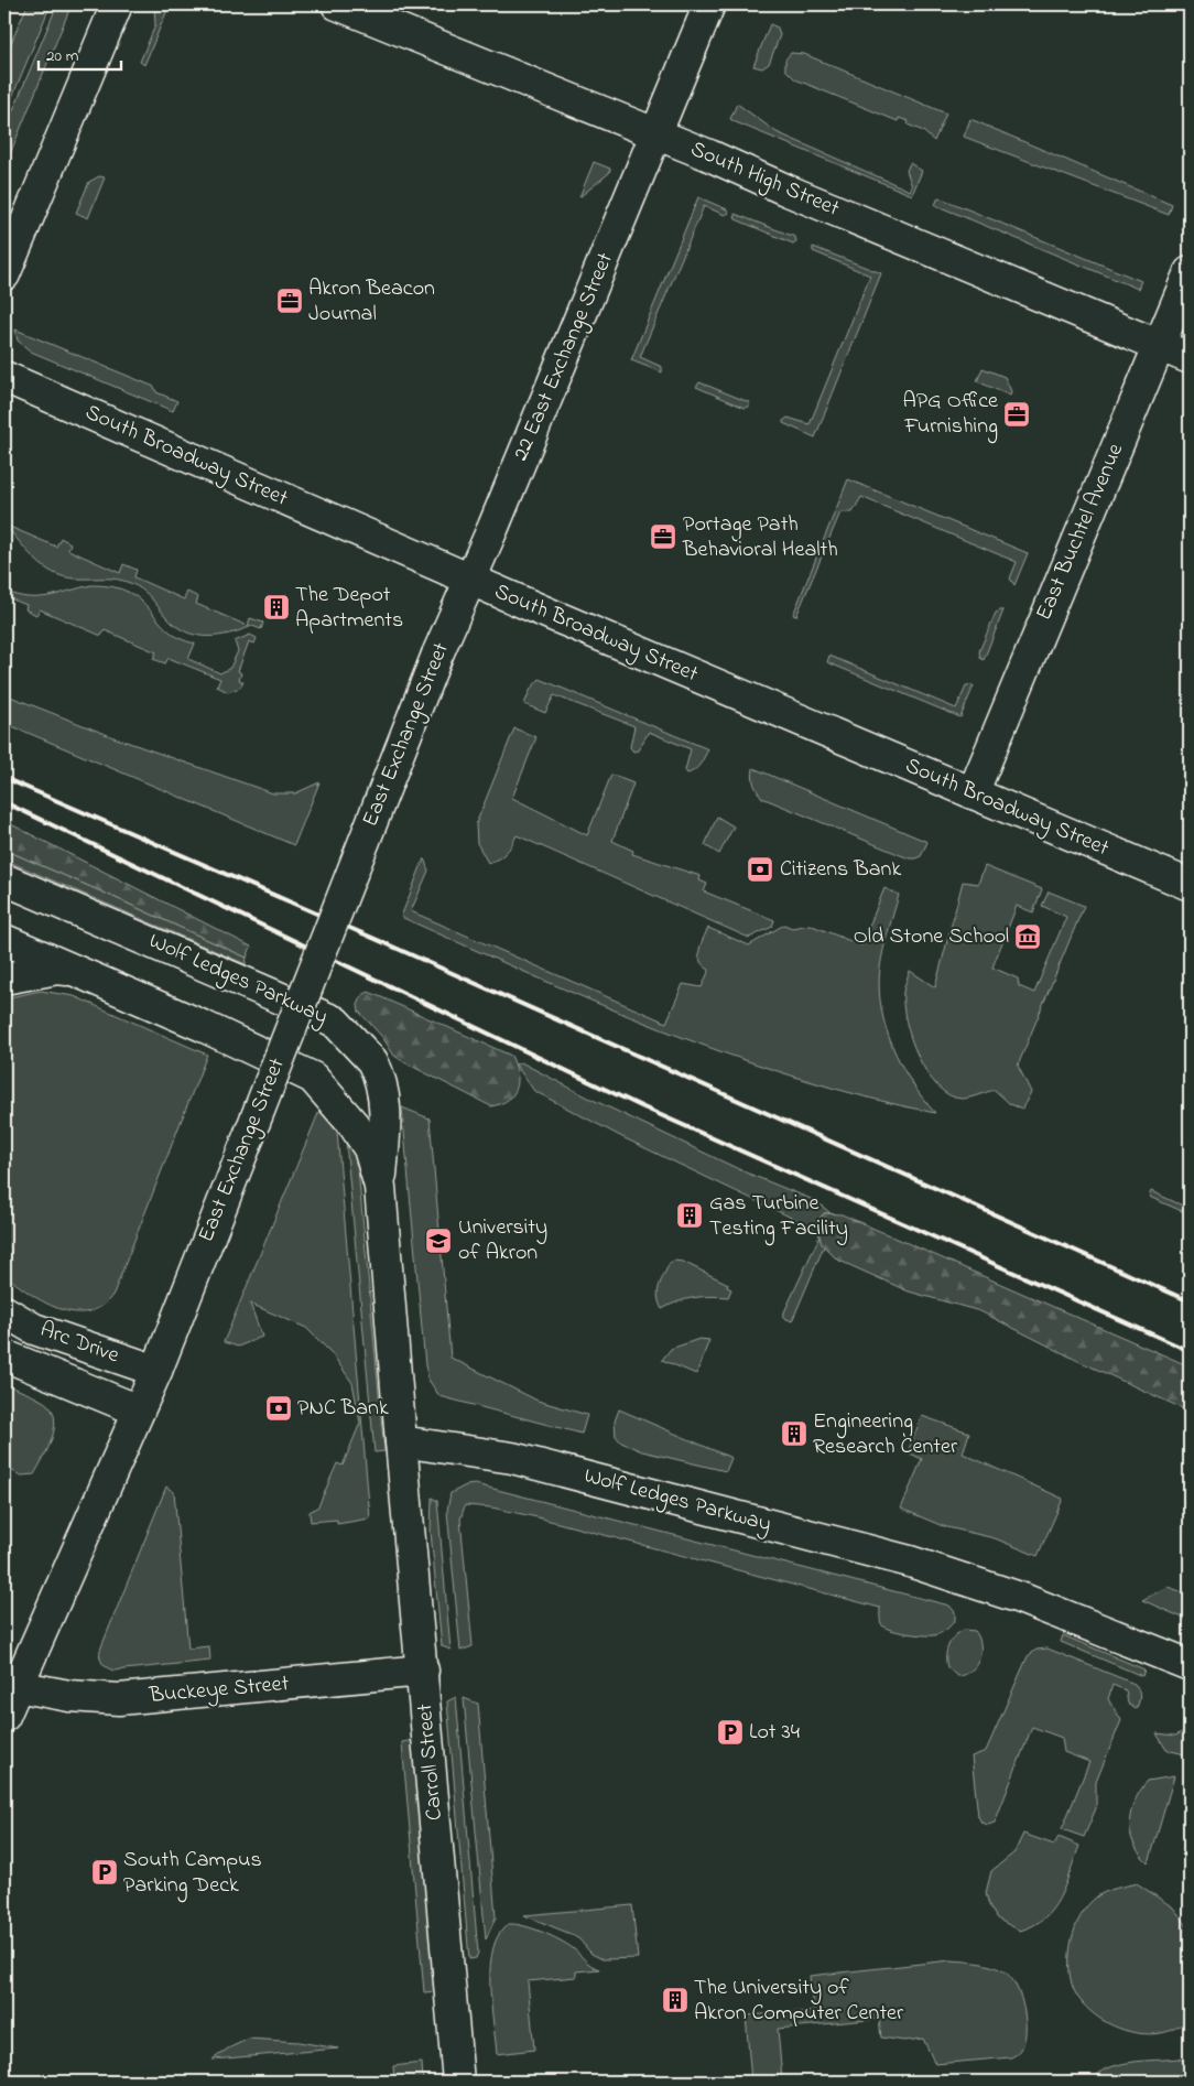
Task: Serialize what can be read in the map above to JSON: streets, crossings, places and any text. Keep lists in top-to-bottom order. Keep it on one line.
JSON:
{"streets":{"main road":["South High Street","22 East Exchange Street","South Broadway Street","East Buchtel Avenue","East Exchange Street","Wolf Ledges Parkway","Arc Drive","Buckeye Street","Carroll Street"]},"crossings":[["South High Street","22 East Exchange Street"],["South High Street","East Buchtel Avenue"],["22 East Exchange Street","South Broadway Street"],["22 East Exchange Street","East Exchange Street"],["South Broadway Street","East Buchtel Avenue"],["South Broadway Street","East Exchange Street"],["East Exchange Street","Arc Drive"],["East Exchange Street","Buckeye Street"],["Wolf Ledges Parkway","Carroll Street"],["Buckeye Street","Carroll Street"]],"places":{"office":["Akron Beacon Journal","APG Office Furnishing","Portage Path Behavioral Health"],"building":["The Depot Apartments","Gas Turbine Testing Facility","Engineering Research Center","The University of Akron Computer Center"],"bank":["Citizens Bank","PNC Bank"],"museum":["Old Stone School"],"school or university":["University of Akron"],"parking":["Lot 34","South Campus Parking Deck"]},"scale_bar":"20 m"}
